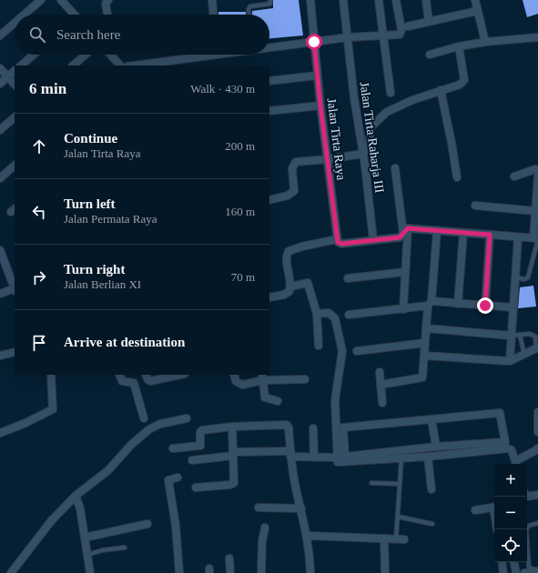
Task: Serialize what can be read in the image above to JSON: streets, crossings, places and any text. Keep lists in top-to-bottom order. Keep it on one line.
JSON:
{"streets":{"street":["Jalan Tirta Raharja III","Jalan Tirta Raya"]},"page":{"search":"Search here","heading":["6 min","Walk · 430 m"],"list":[["Continue","Jalan Tirta Raya","200 m"],["Turn left","Jalan Permata Raya","160 m"],["Turn right","Jalan Berlian XI","70 m"],"Arrive at destination"],"map_buttons":["+","−"]}}
